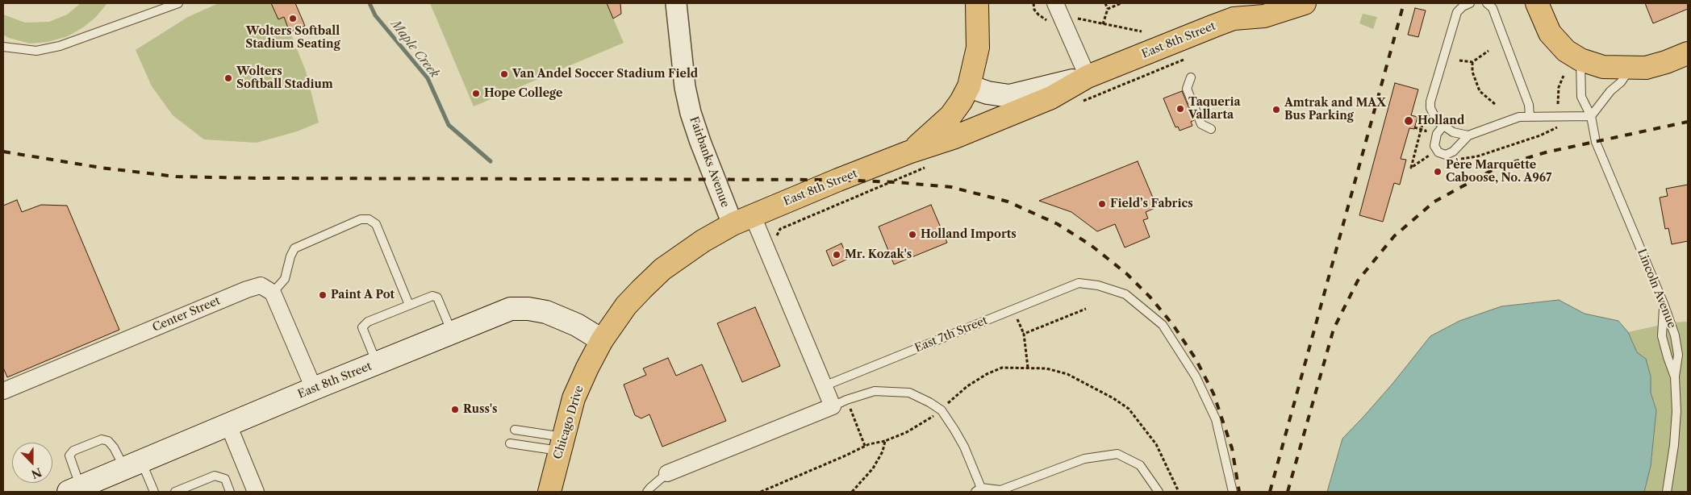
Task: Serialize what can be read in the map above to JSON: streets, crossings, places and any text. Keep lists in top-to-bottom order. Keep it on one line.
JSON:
{"streets":{"main road":["East 8th Street","Chicago Drive"],"street":["Fairbanks Avenue","Center Street"],"lane":["Lincoln Avenue","East 7th Street"]},"crossings":[["East 8th Street","Fairbanks Avenue"],["East 8th Street","Chicago Drive"],["Fairbanks Avenue","East 7th Street"],["Fairbanks Avenue","Chicago Drive"]],"water":["Maple Creek"],"places":["Wolters Softball Stadium Seating","Van Andel Soccer Stadium Field","Wolters Softball Stadium","Hope College","Taqueria Vallarta","Amtrak and MAX Bus Parking","Holland","Père Marquette Caboose, No. A967","Field’s Fabrics","Holland Imports","Mr. Kozak's","Paint A Pot","Russ's"],"north":"bottom"}
